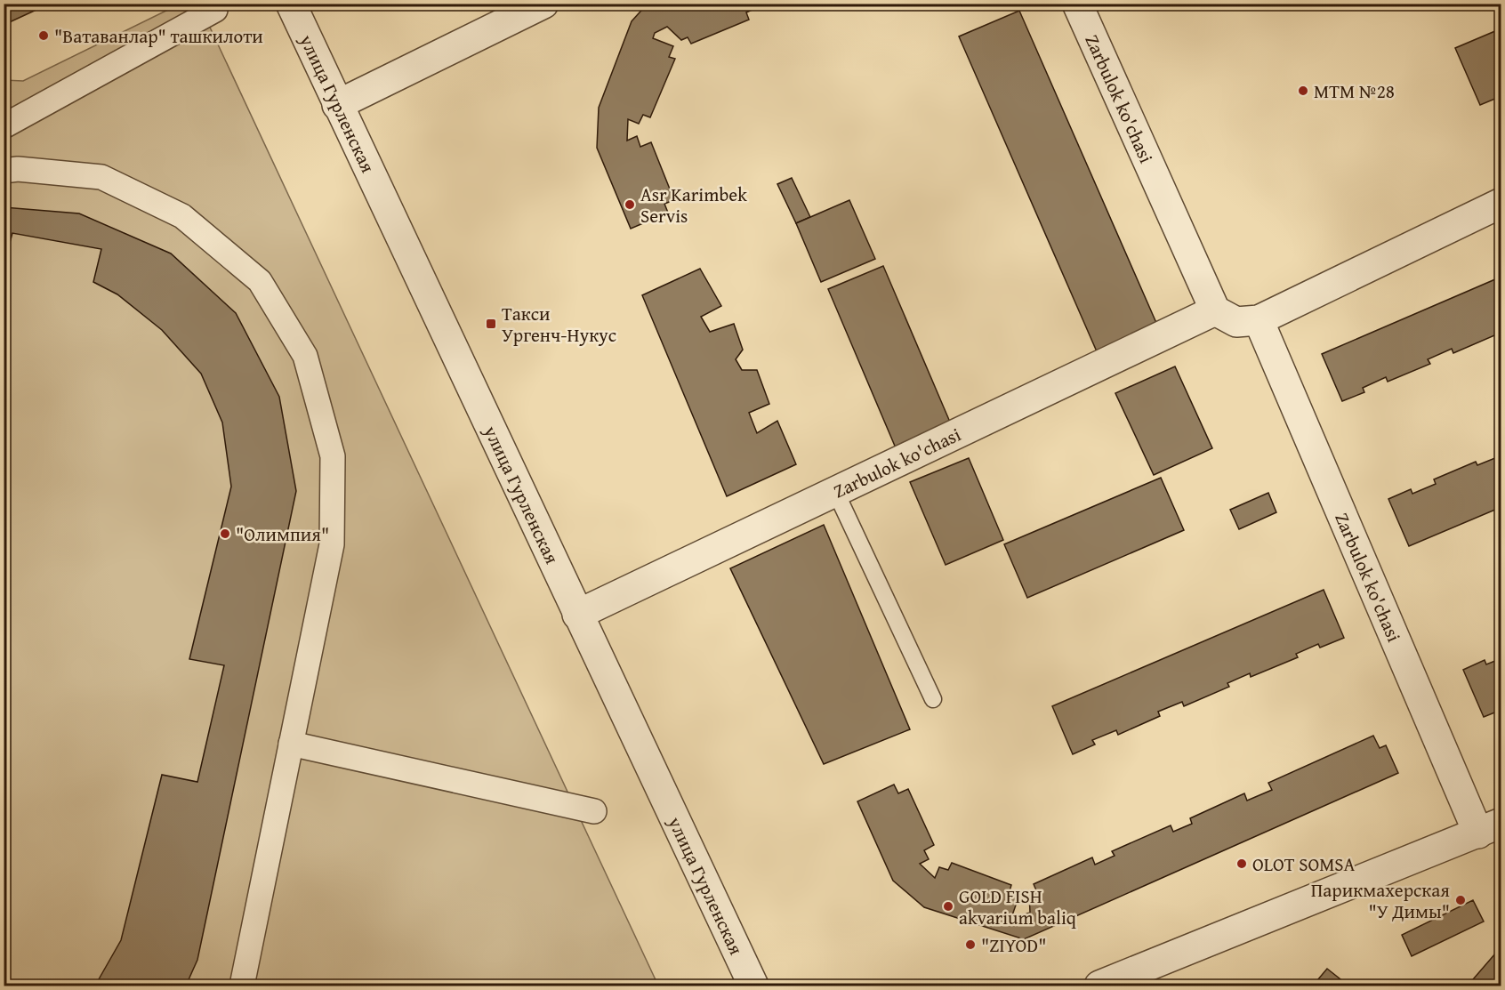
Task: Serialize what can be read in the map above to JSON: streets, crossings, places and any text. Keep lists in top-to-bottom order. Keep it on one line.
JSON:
{"streets":{"street":["Zarbulok ko'chasi","улица Гурленская"]},"crossings":[["Zarbulok ko'chasi","улица Гурленская"]],"places":{"other":["\"Ватаванлар\" ташкилоти","MTM №28","Asr Karimbek Servis","\"Олимпия\"","OLOT SOMSA","Парикмахерская \"У Димы\"","GOLD FISH akvarium baliq","\"ZIYOD\""],"transit":["Такси Ургенч-Нукус"]}}
